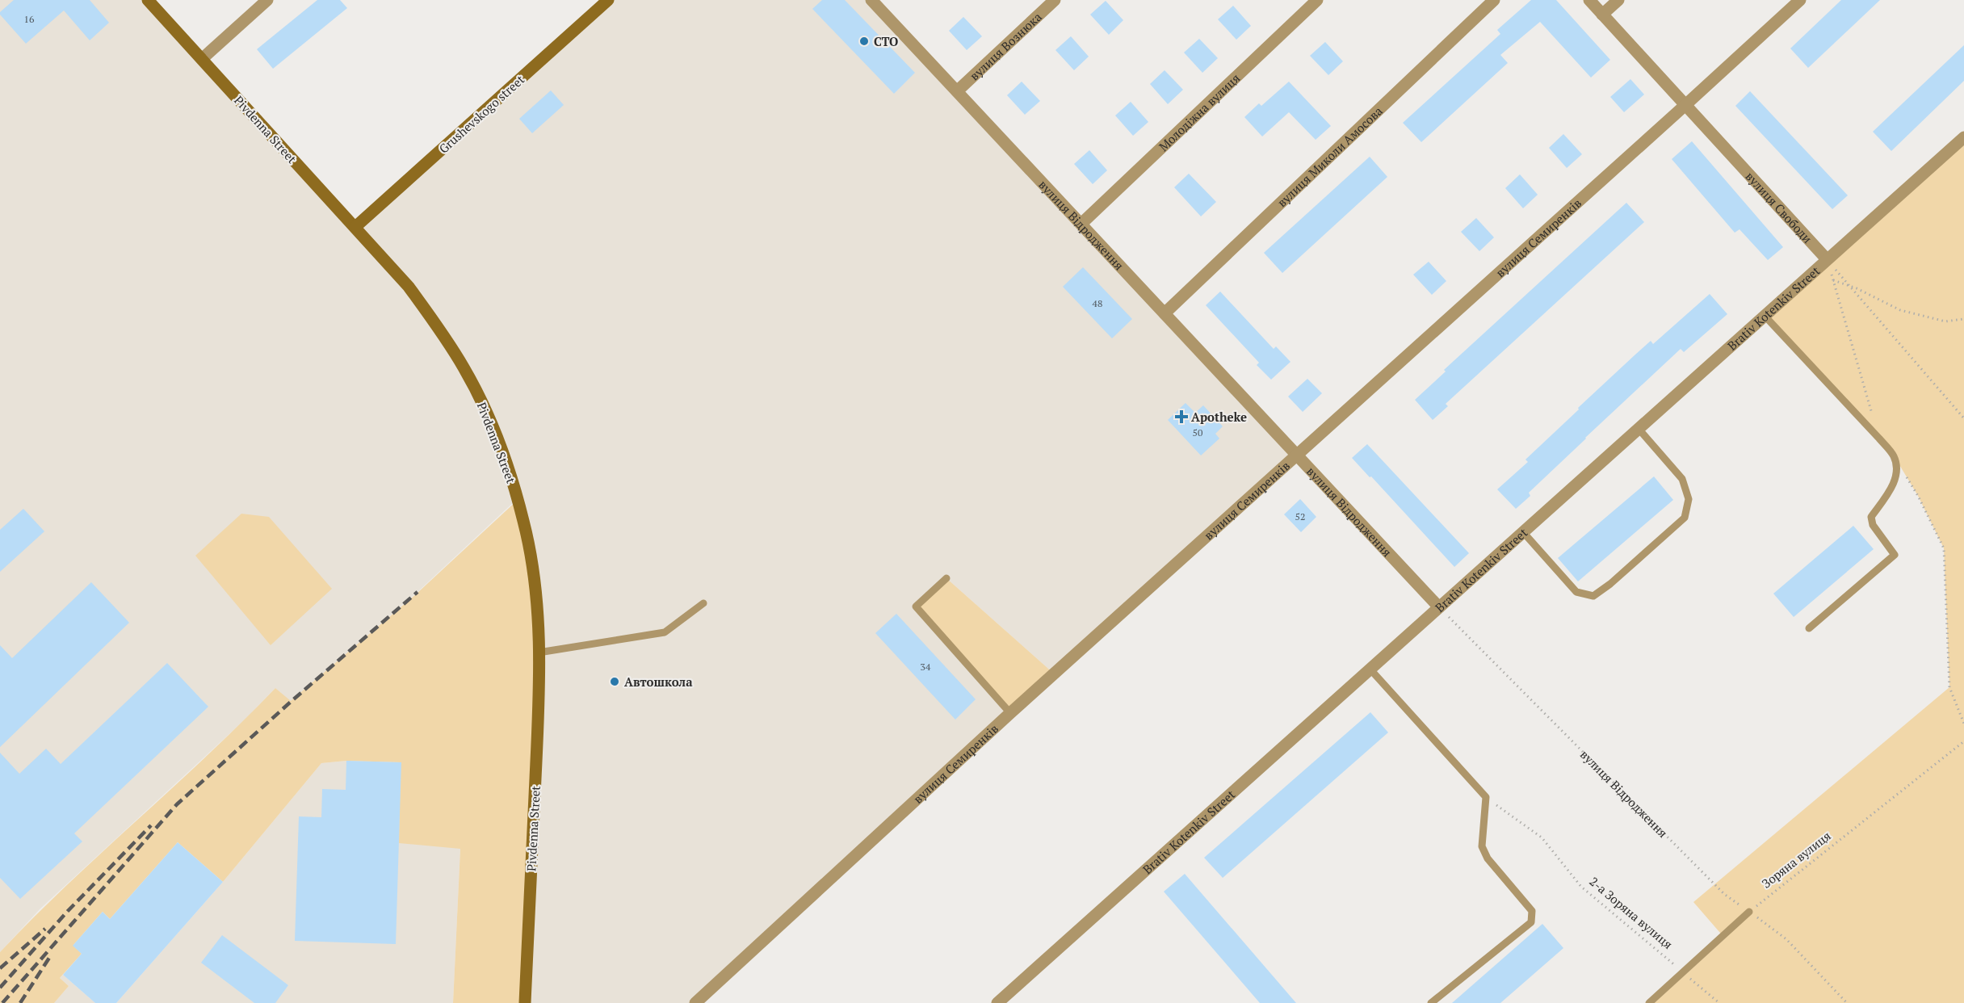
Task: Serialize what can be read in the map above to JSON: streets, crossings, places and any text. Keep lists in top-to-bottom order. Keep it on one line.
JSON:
{"streets":{"main road":["Grushevskogo street","Pivdenna Street"],"street":["вулиця Вознюка","Молодіжна вулиця","вулиця Миколи Амосова","вулиця Свободи","вулиця Відродження","вулиця Семиренків","Brativ Kotenkiv Street"],"path":["Зоряна вулиця","2-а Зоряна вулиця"]},"crossings":[["вулиця Вознюка","вулиця Відродження"],["Молодіжна вулиця","вулиця Відродження"],["Grushevskogo street","Pivdenna Street"],["вулиця Миколи Амосова","вулиця Відродження"],["вулиця Свободи","вулиця Семиренків"],["вулиця Свободи","Brativ Kotenkiv Street"],["вулиця Відродження","вулиця Семиренків"],["вулиця Відродження","Brativ Kotenkiv Street"],["вулиця Відродження","Зоряна вулиця"]],"places":{"other":["СТО","Автошкола"],"health":["Apotheke"]},"house_numbers":["16","48","50","52","34"]}
